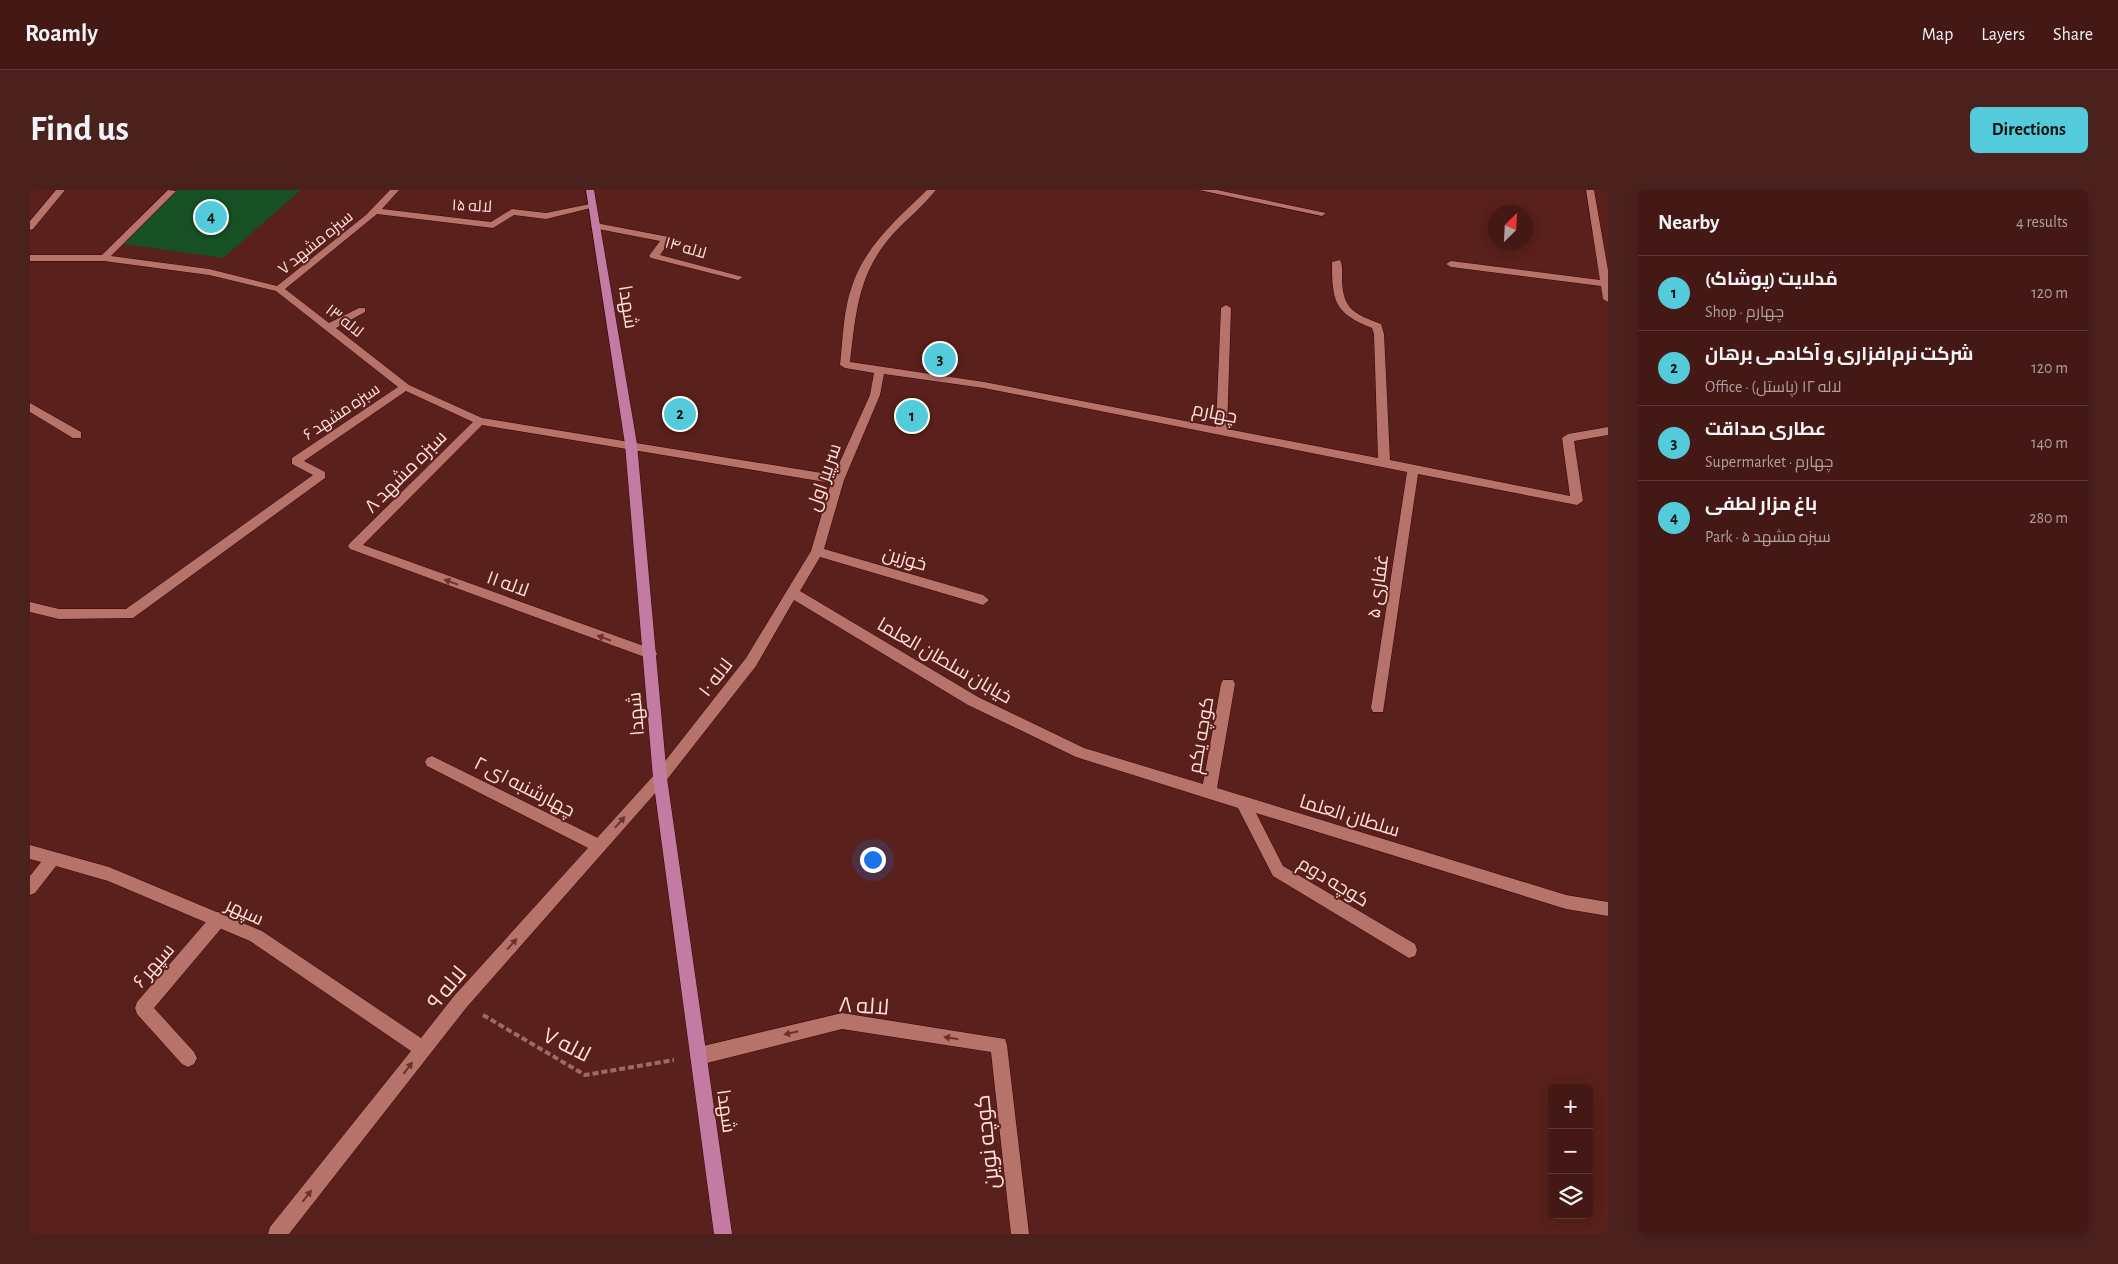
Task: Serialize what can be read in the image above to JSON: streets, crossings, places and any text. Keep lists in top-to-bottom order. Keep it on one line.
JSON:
{"streets":{"main road":["شهدا"],"street":["۱۵ لاله","۷ سبزه مشهد","۱۴ لاله","لاله ۱۳","۶ سبزه مشهد","چهارم","۸ سبزه مشهد","سرپیر اول","خوزین","۱۱ لاله","غفاری ۵","خیابان سلطان العلما","لاله ۱۰","کوچه یکم","۲ چهارشنبه ای","سلطان العلما","کوچه دوم","سپهر","۶ سپهر","۹ لاله","۸ لاله","کوچه نوین"],"path":["۷ لاله"]},"crossings":[["۱۵ لاله","۷ سبزه مشهد"],["۱۵ لاله","شهدا"],["۷ سبزه مشهد","لاله ۱۳"],["۱۴ لاله","شهدا"],["شهدا","لاله ۱۳"],["شهدا","۱۱ لاله"],["شهدا","لاله ۱۰"],["شهدا","۹ لاله"],["شهدا","۸ لاله"],["شهدا","۷ لاله"],["لاله ۱۳","۶ سبزه مشهد"],["لاله ۱۳","۸ سبزه مشهد"],["لاله ۱۳","سرپیر اول"],["چهارم","سرپیر اول"],["چهارم","غفاری ۵"],["۸ سبزه مشهد","۱۱ لاله"],["سرپیر اول","خوزین"],["سرپیر اول","خیابان سلطان العلما"],["سرپیر اول","لاله ۱۰"],["خیابان سلطان العلما","لاله ۱۰"],["خیابان سلطان العلما","سلطان العلما"],["لاله ۱۰","۹ لاله"],["کوچه یکم","سلطان العلما"],["۲ چهارشنبه ای","۹ لاله"],["سلطان العلما","کوچه دوم"],["سپهر","۶ سپهر"],["سپهر","۹ لاله"],["۹ لاله","۷ لاله"],["۸ لاله","۷ لاله"],["۸ لاله","کوچه نوین"]],"one_way":["۱۱ لاله","۹ لاله","۸ لاله"],"north":"top right","page":{"header":"Roamly","nav":["Map","Layers","Share"],"buttons":"Directions","title":"Find us","heading":["Nearby","4 results"],"pins":["4","3","2","1"],"list":[{"mark":"1","name":"مُدلایت (پوشاک)","note":"Shop · چهارم","value":"120 m"},{"mark":"2","name":"شرکت نرم‌افزاری و آکادمی برهان","note":"Office · لاله ۱۲ (پاستل)","value":"120 m"},{"mark":"3","name":"عطاری صداقت","note":"Supermarket · چهارم","value":"140 m"},{"mark":"4","name":"باغ مزار لطفی","note":"Park · ۵ سبزه مشهد","value":"280 m"}],"map_buttons":["+","−"]}}
